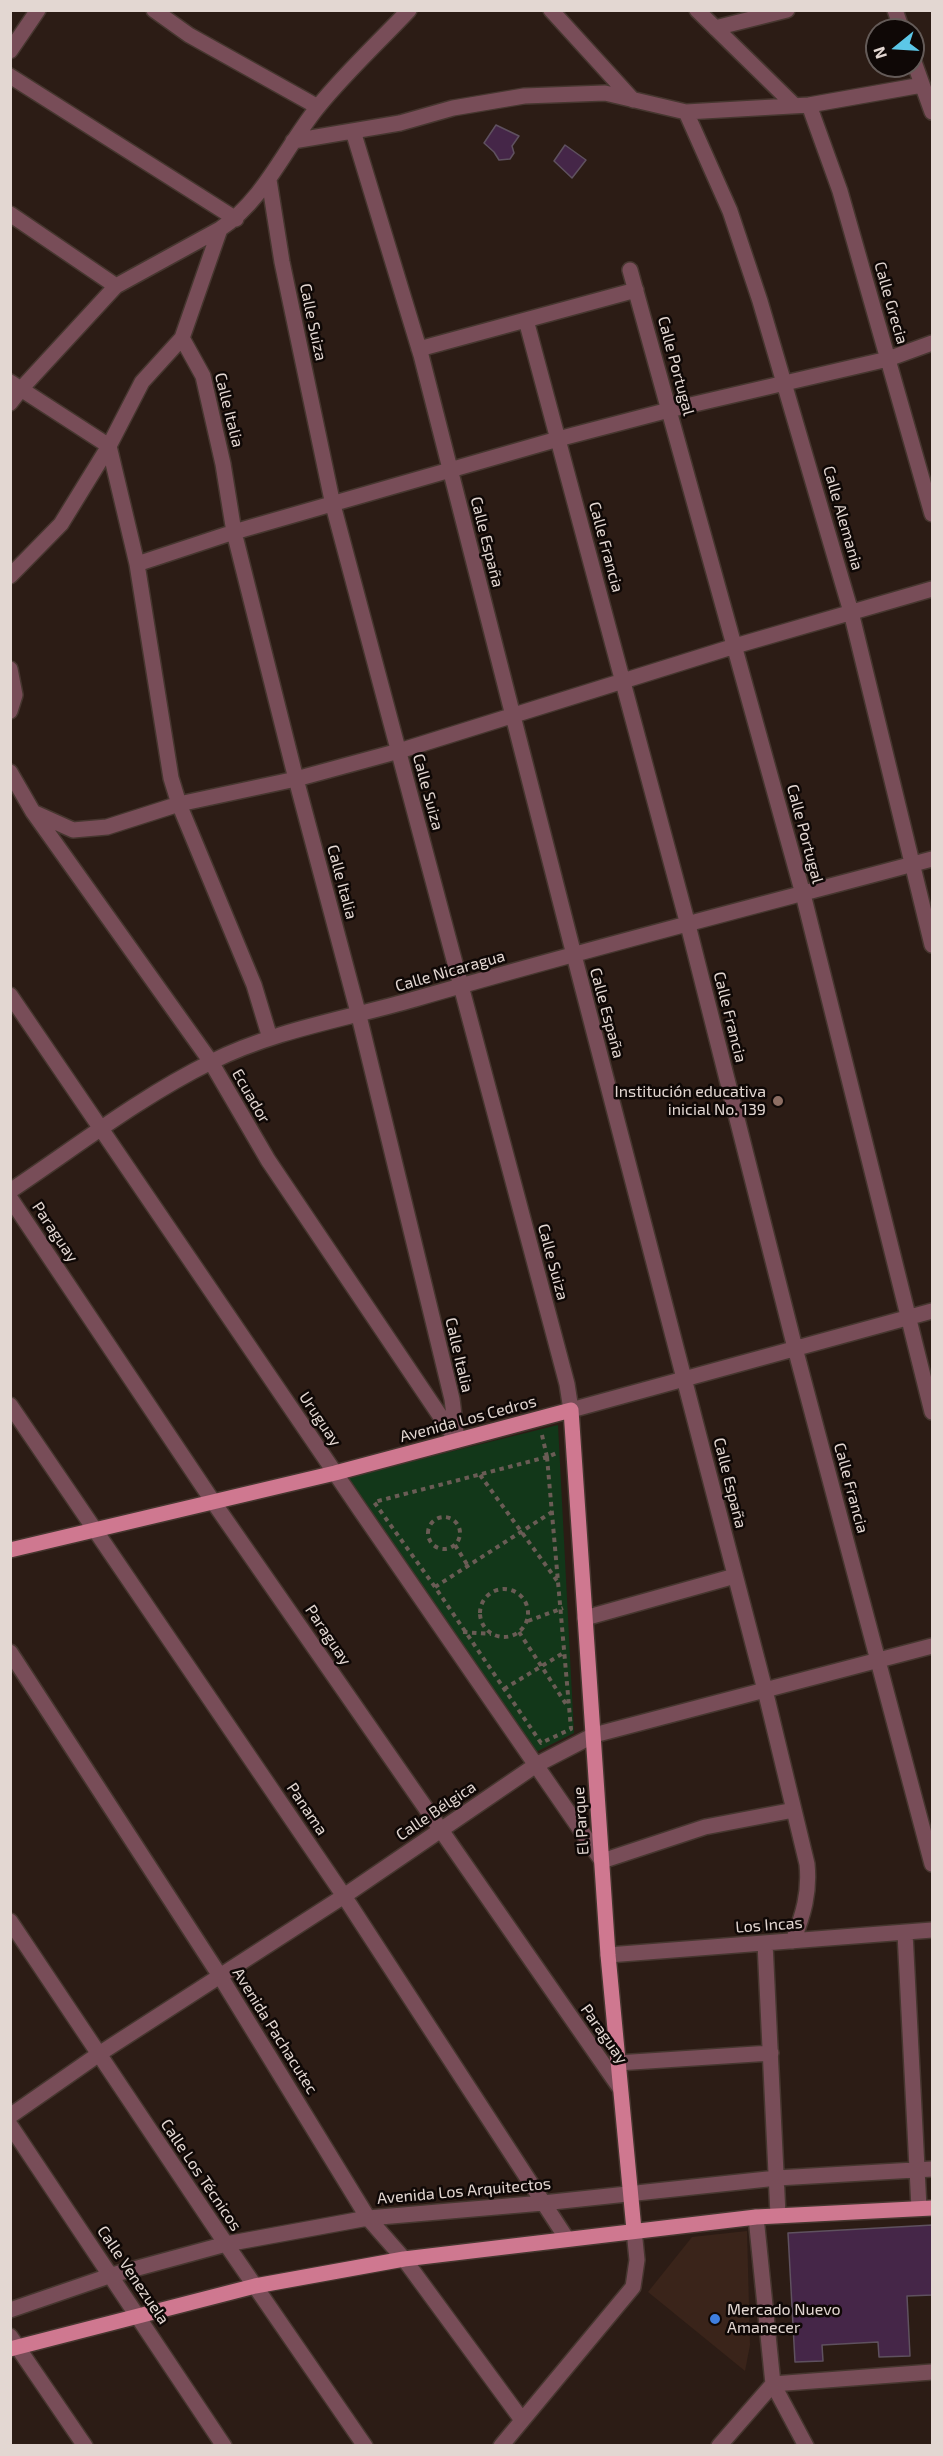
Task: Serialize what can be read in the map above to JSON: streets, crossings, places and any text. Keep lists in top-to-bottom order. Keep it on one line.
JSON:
{"streets":{"main road":["Avenida Los Cedros","El Parque"],"street":["Calle Grecia","Calle Suiza","Calle Portugal","Calle Italia","Calle Alemania","Calle España","Calle Francia","Calle Nicaragua","Ecuador","Paraguay","Uruguay","Panama","Calle Bélgica","Los Incas","Avenida Pachacutec","Calle Los Técnicos","Avenida Los Arquitectos","Calle Venezuela"]},"crossings":[["Calle Suiza","Calle Nicaragua"],["Calle Suiza","Avenida Los Cedros"],["Calle Suiza","El Parque"],["Calle Portugal","Calle Nicaragua"],["Calle Portugal","Avenida Los Cedros"],["Calle Italia","Calle Nicaragua"],["Calle Italia","Ecuador"],["Calle Italia","Avenida Los Cedros"],["Calle Alemania","Calle Nicaragua"],["Calle España","Calle Nicaragua"],["Calle España","Avenida Los Cedros"],["Calle España","Calle Bélgica"],["Calle España","Los Incas"],["Calle Francia","Calle Nicaragua"],["Calle Francia","Avenida Los Cedros"],["Calle Francia","Calle Bélgica"],["Calle Nicaragua","Ecuador"],["Calle Nicaragua","Uruguay"],["Ecuador","Avenida Los Cedros"],["Paraguay","Avenida Los Cedros"],["Paraguay","Calle Bélgica"],["Paraguay","El Parque"],["Uruguay","Avenida Los Cedros"],["Uruguay","Calle Bélgica"],["Uruguay","El Parque"],["Avenida Los Cedros","Panama"],["Avenida Los Cedros","El Parque"],["Panama","Calle Bélgica"],["Panama","Avenida Los Arquitectos"],["Calle Bélgica","El Parque"],["Calle Bélgica","Avenida Pachacutec"],["Calle Bélgica","Calle Los Técnicos"],["El Parque","Los Incas"],["El Parque","Avenida Los Arquitectos"],["Avenida Pachacutec","Avenida Los Arquitectos"],["Calle Los Técnicos","Avenida Los Arquitectos"],["Avenida Los Arquitectos","Calle Venezuela"]],"places":["Institución educativa inicial No. 139","Mercado Nuevo Amanecer"],"north":"left"}
